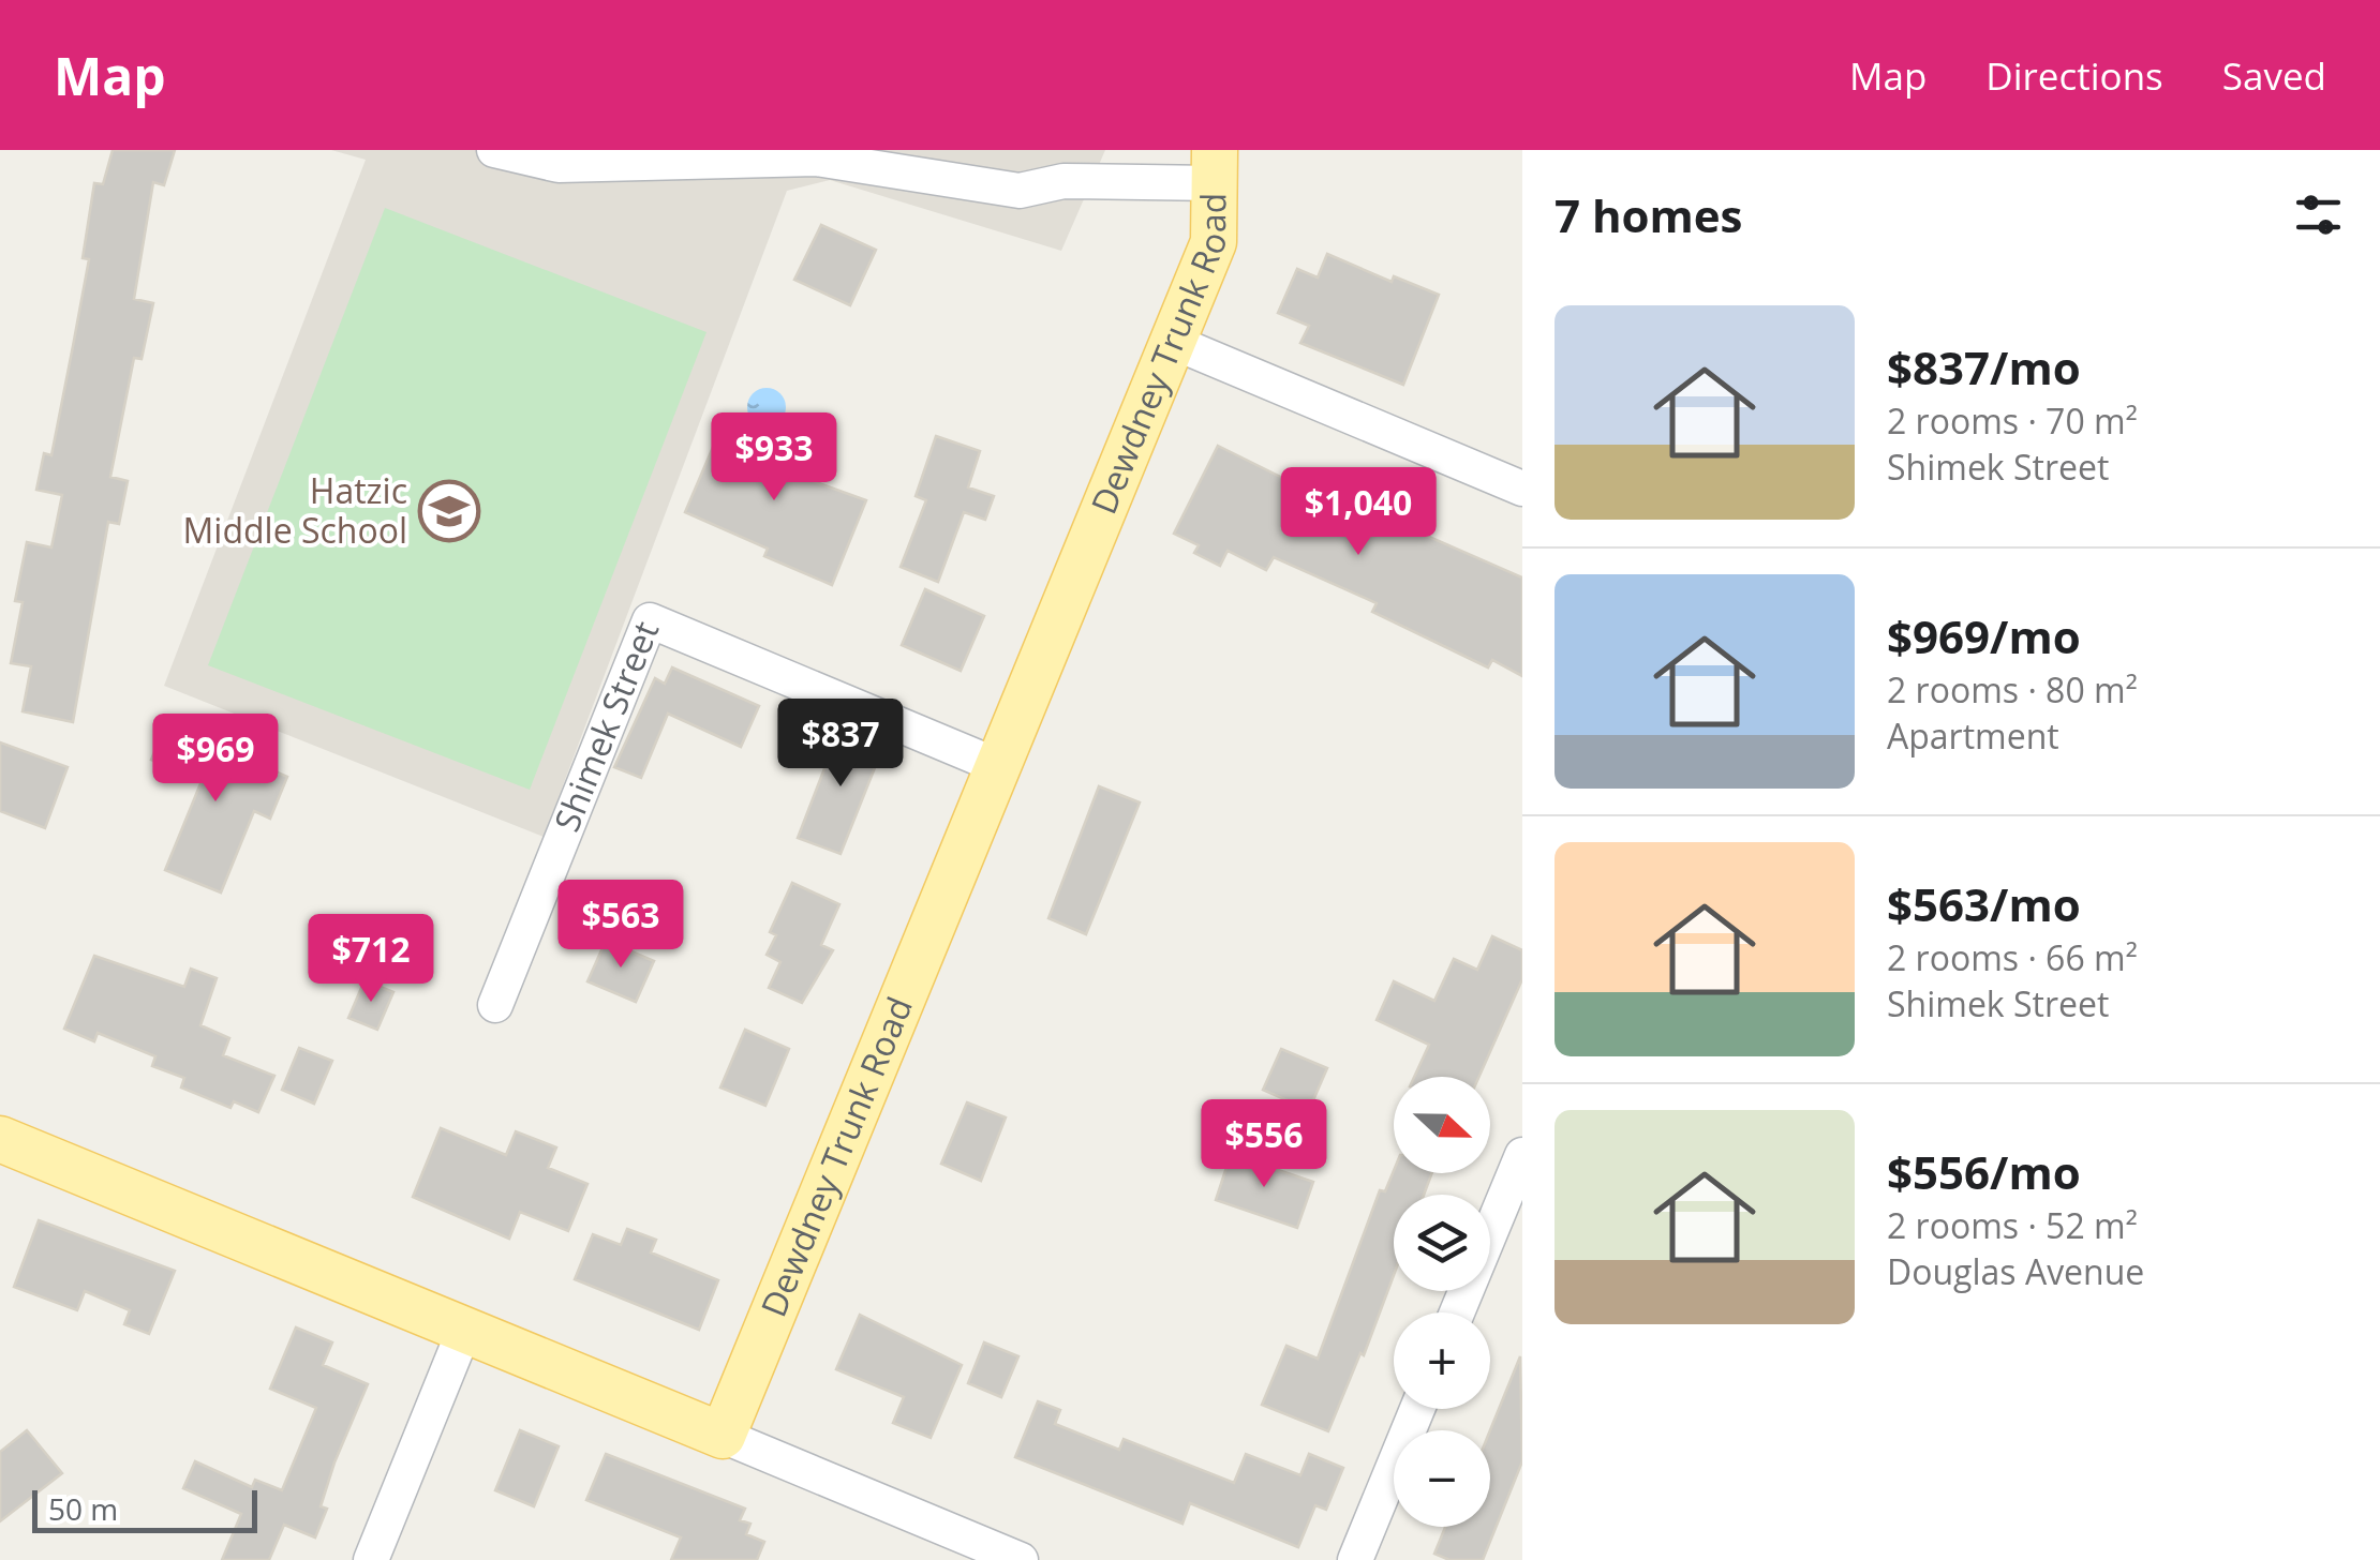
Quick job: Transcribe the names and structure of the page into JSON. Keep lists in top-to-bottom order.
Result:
{
  "streets": {
    "main road": ["Dewdney Trunk Road"],
    "street": ["Shimek Street"]
  },
  "crossings": [
    ["Dewdney Trunk Road", "Shimek Street"]
  ],
  "places": {
    "school or university": ["Hatzic Middle School"]
  },
  "scale_bar": "50 m",
  "north": "right",
  "page": {
    "header": "Map",
    "nav": ["Map", "Directions", "Saved"],
    "heading": "7 homes",
    "list": [
      {
        "name": "$837/mo",
        "note": "2 rooms · 70 m² · Shimek Street"
      },
      {
        "name": "$969/mo",
        "note": "2 rooms · 80 m² · Apartment"
      },
      {
        "name": "$563/mo",
        "note": "2 rooms · 66 m² · Shimek Street"
      },
      {
        "name": "$556/mo",
        "note": "2 rooms · 52 m² · Douglas Avenue"
      }
    ],
    "price": [
      "$933",
      "$1,040",
      "$837",
      "$969",
      "$563",
      "$712",
      "$556"
    ],
    "map_buttons": ["+", "−"],
    "scale": "50 m"
  }
}
